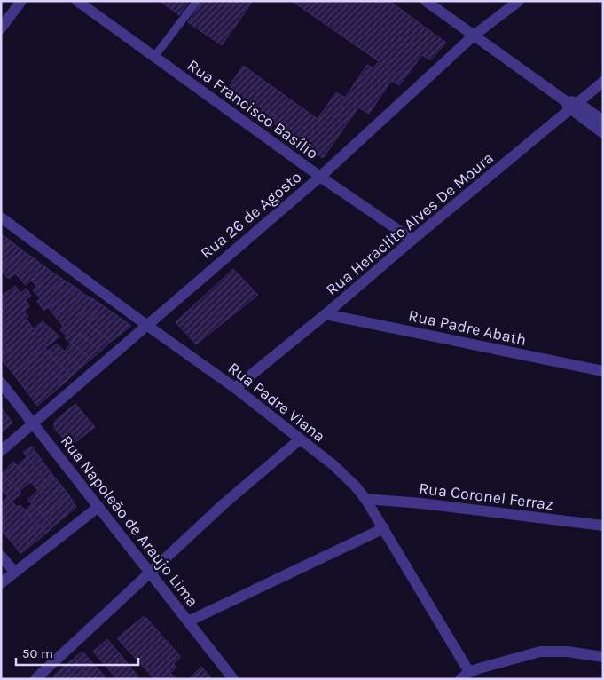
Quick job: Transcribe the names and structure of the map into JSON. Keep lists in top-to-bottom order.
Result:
{
  "streets": {
    "street": [
      "Rua Francisco Basílio",
      "Rua 26 de Agosto",
      "Rua Heraclito Alves De Moura",
      "Rua Padre Abath",
      "Rua Padre Viana",
      "Rua Coronel Ferraz",
      "Rua Napoleão de Araujo Lima"
    ]
  },
  "crossings": [
    ["Rua Francisco Basílio", "Rua 26 de Agosto"],
    ["Rua Francisco Basílio", "Rua Heraclito Alves De Moura"],
    ["Rua 26 de Agosto", "Rua Padre Viana"],
    ["Rua 26 de Agosto", "Rua Napoleão de Araujo Lima"],
    ["Rua Heraclito Alves De Moura", "Rua Padre Abath"],
    ["Rua Heraclito Alves De Moura", "Rua Padre Viana"],
    ["Rua Padre Viana", "Rua Coronel Ferraz"]
  ],
  "scale_bar": "50 m"
}
